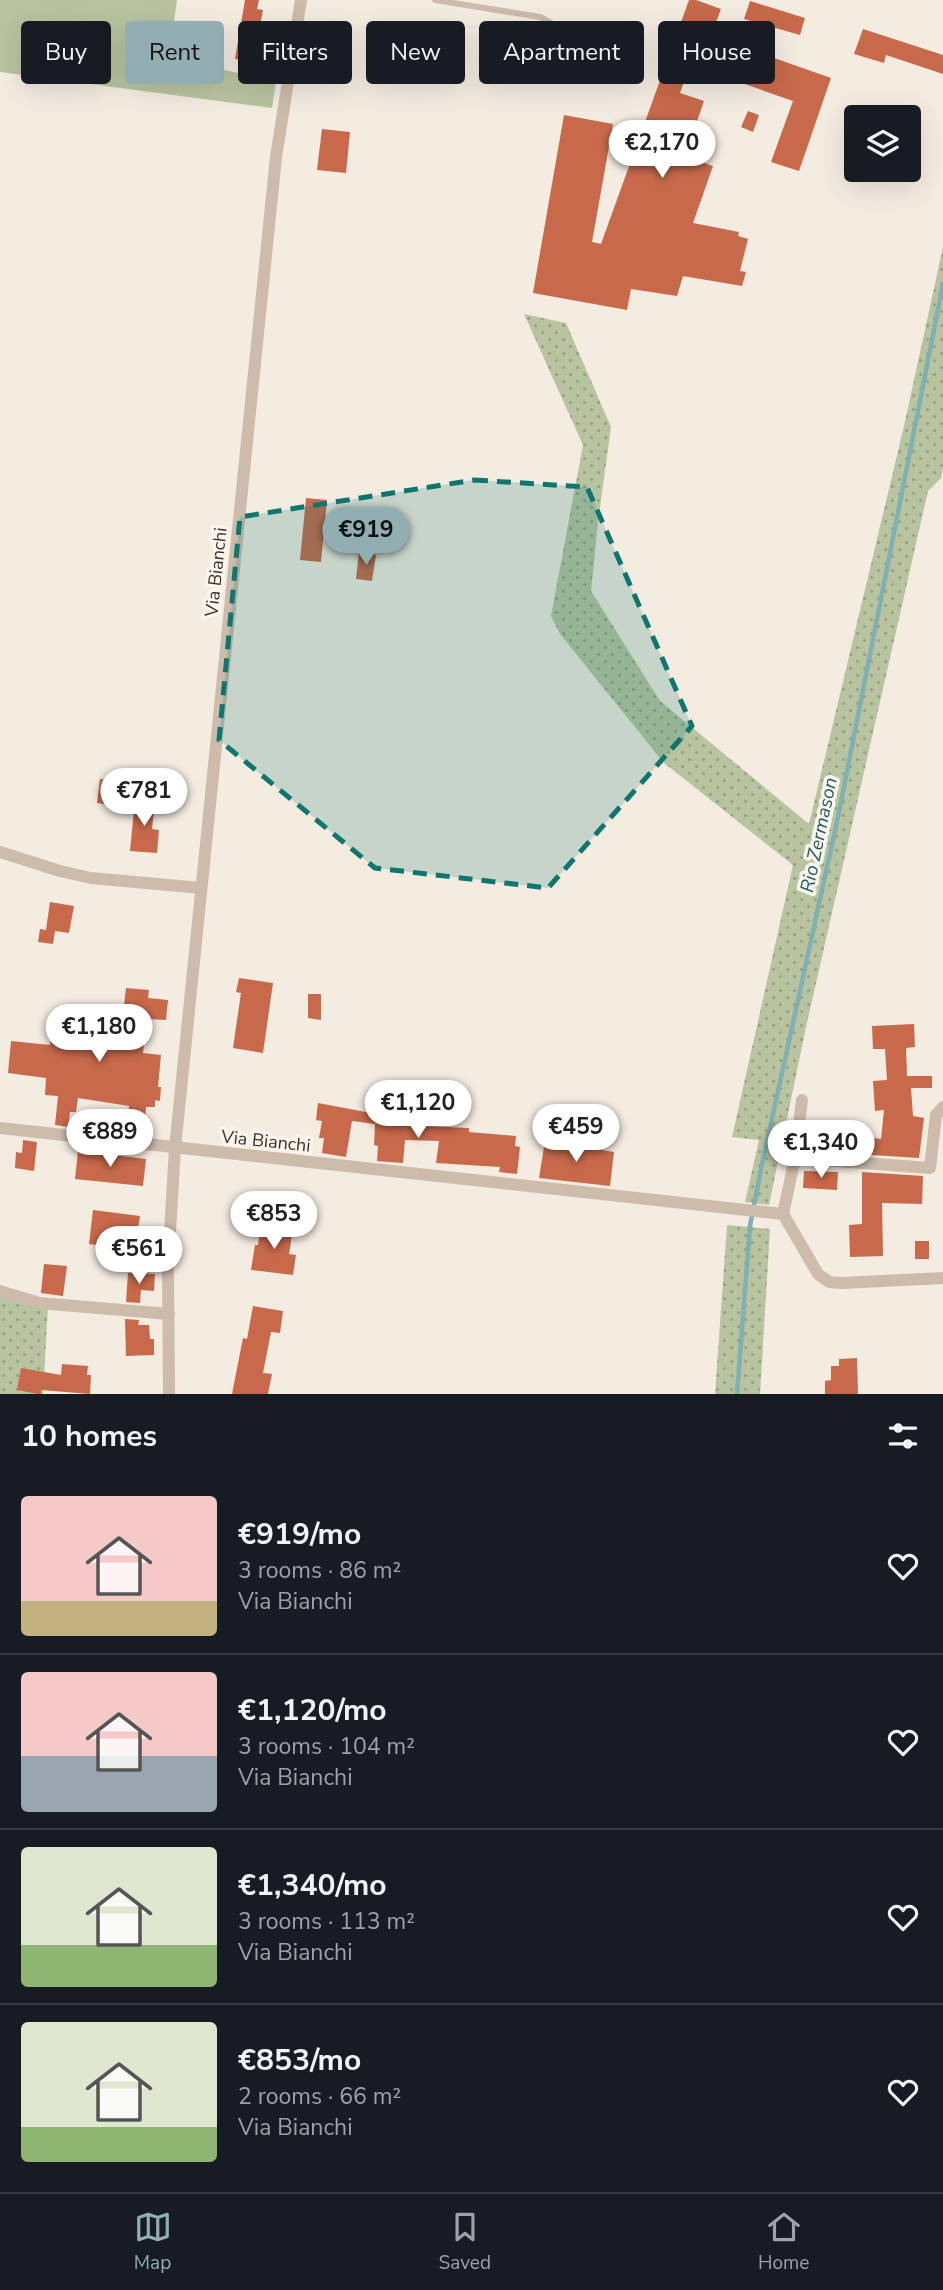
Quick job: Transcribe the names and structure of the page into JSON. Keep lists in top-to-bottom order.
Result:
{
  "streets": {
    "street": ["Via Bianchi"]
  },
  "water": ["Rio Zermason"],
  "page": {
    "chip": [
      "Buy",
      "Rent",
      "Filters",
      "New",
      "Apartment",
      "House"
    ],
    "price": [
      "€2,170",
      "€919",
      "€781",
      "€1,180",
      "€1,120",
      "€459",
      "€889",
      "€1,340",
      "€853",
      "€561"
    ],
    "heading": "10 homes",
    "list": [
      {
        "name": "€919/mo",
        "note": "3 rooms · 86 m² · Via Bianchi"
      },
      {
        "name": "€1,120/mo",
        "note": "3 rooms · 104 m² · Via Bianchi"
      },
      {
        "name": "€1,340/mo",
        "note": "3 rooms · 113 m² · Via Bianchi"
      },
      {
        "name": "€853/mo",
        "note": "2 rooms · 66 m² · Via Bianchi"
      }
    ],
    "tabs": ["Map", "Saved", "Home"]
  }
}
